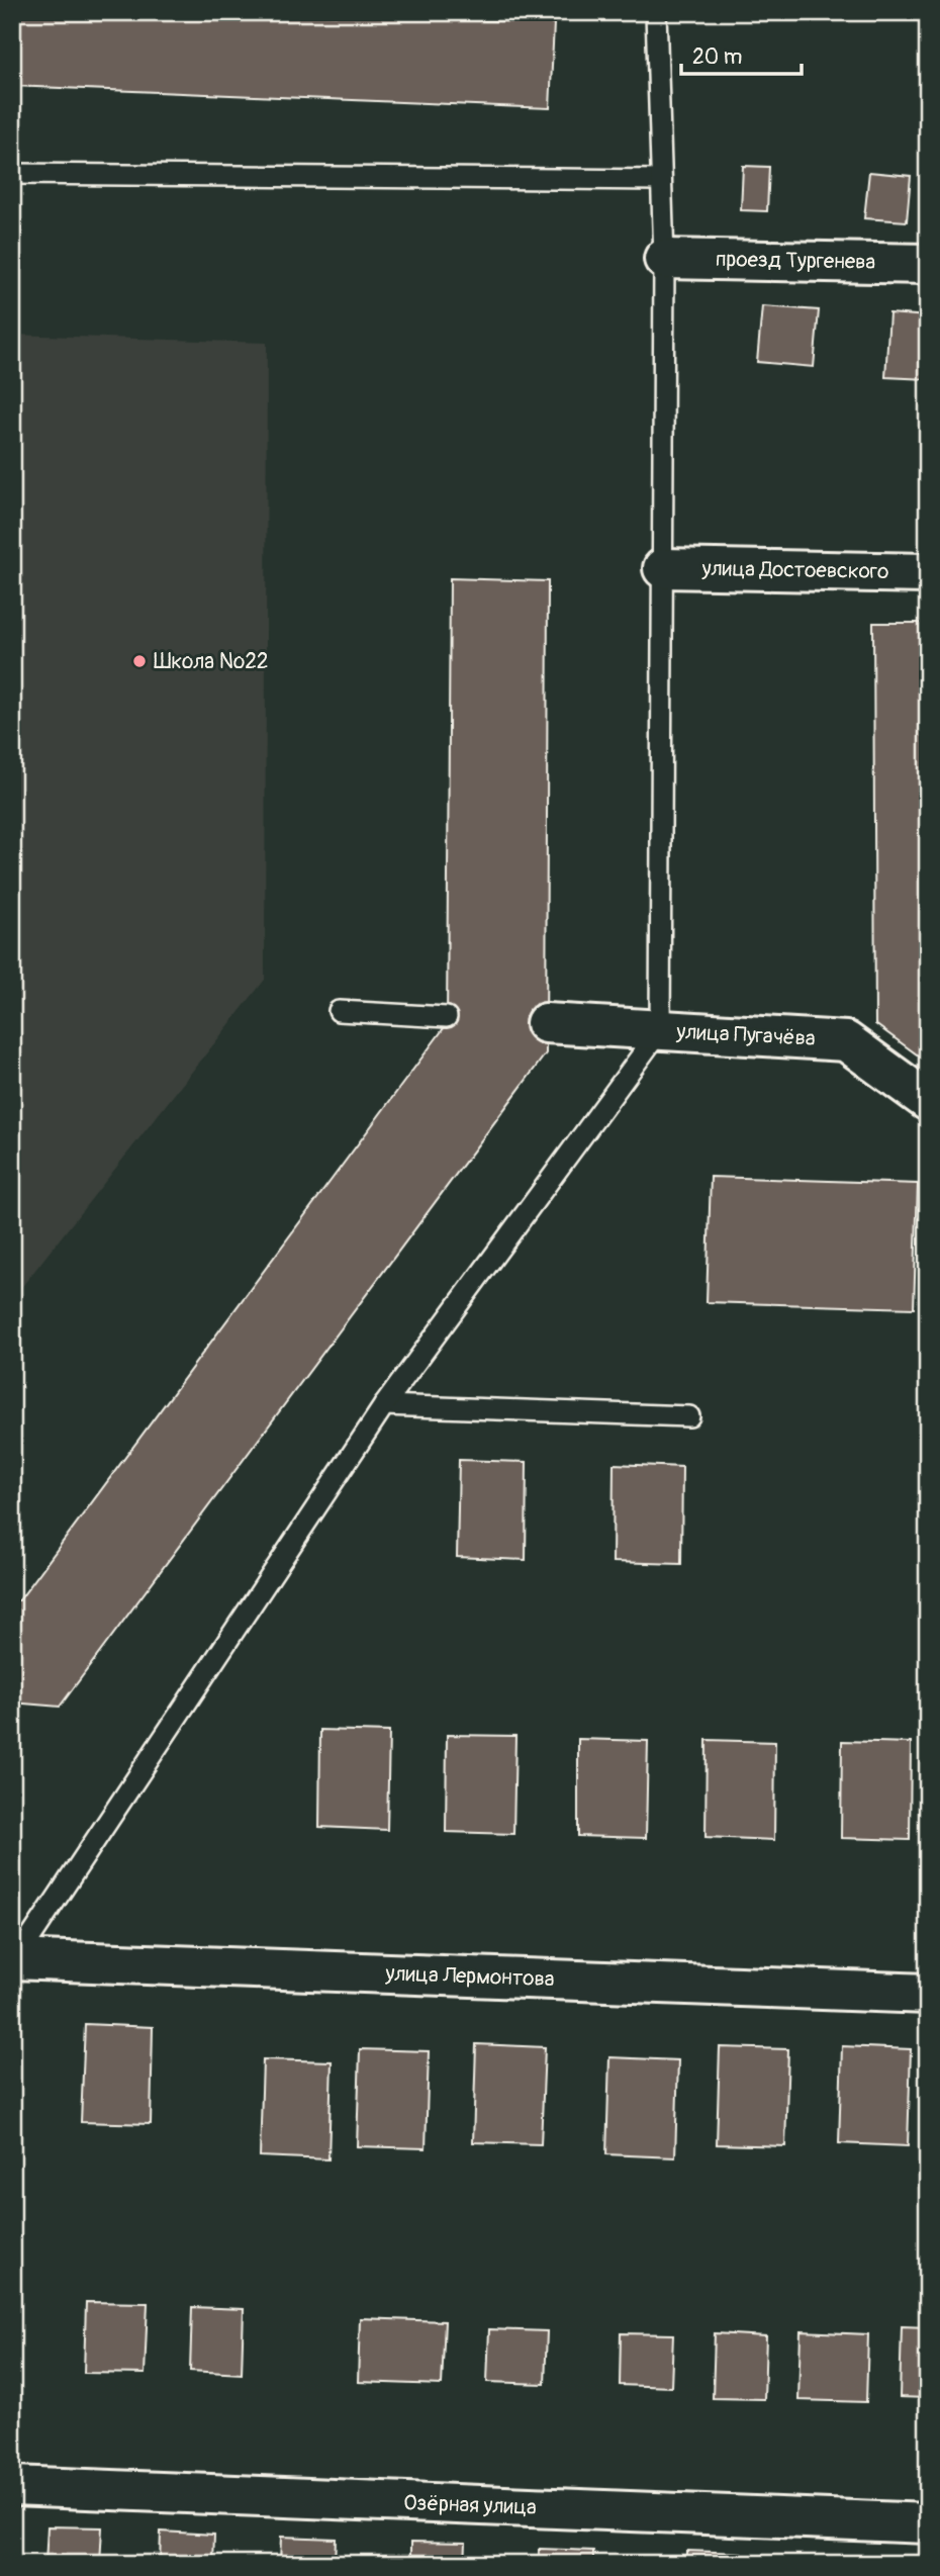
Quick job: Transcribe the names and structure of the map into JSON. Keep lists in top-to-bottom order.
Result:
{
  "streets": {
    "street": [
      "проезд Тургенева",
      "улица Достоевского",
      "улица Пугачёва",
      "улица Лермонтова",
      "Озёрная улица"
    ]
  },
  "places": ["Школа №22"],
  "scale_bar": "20 m"
}
